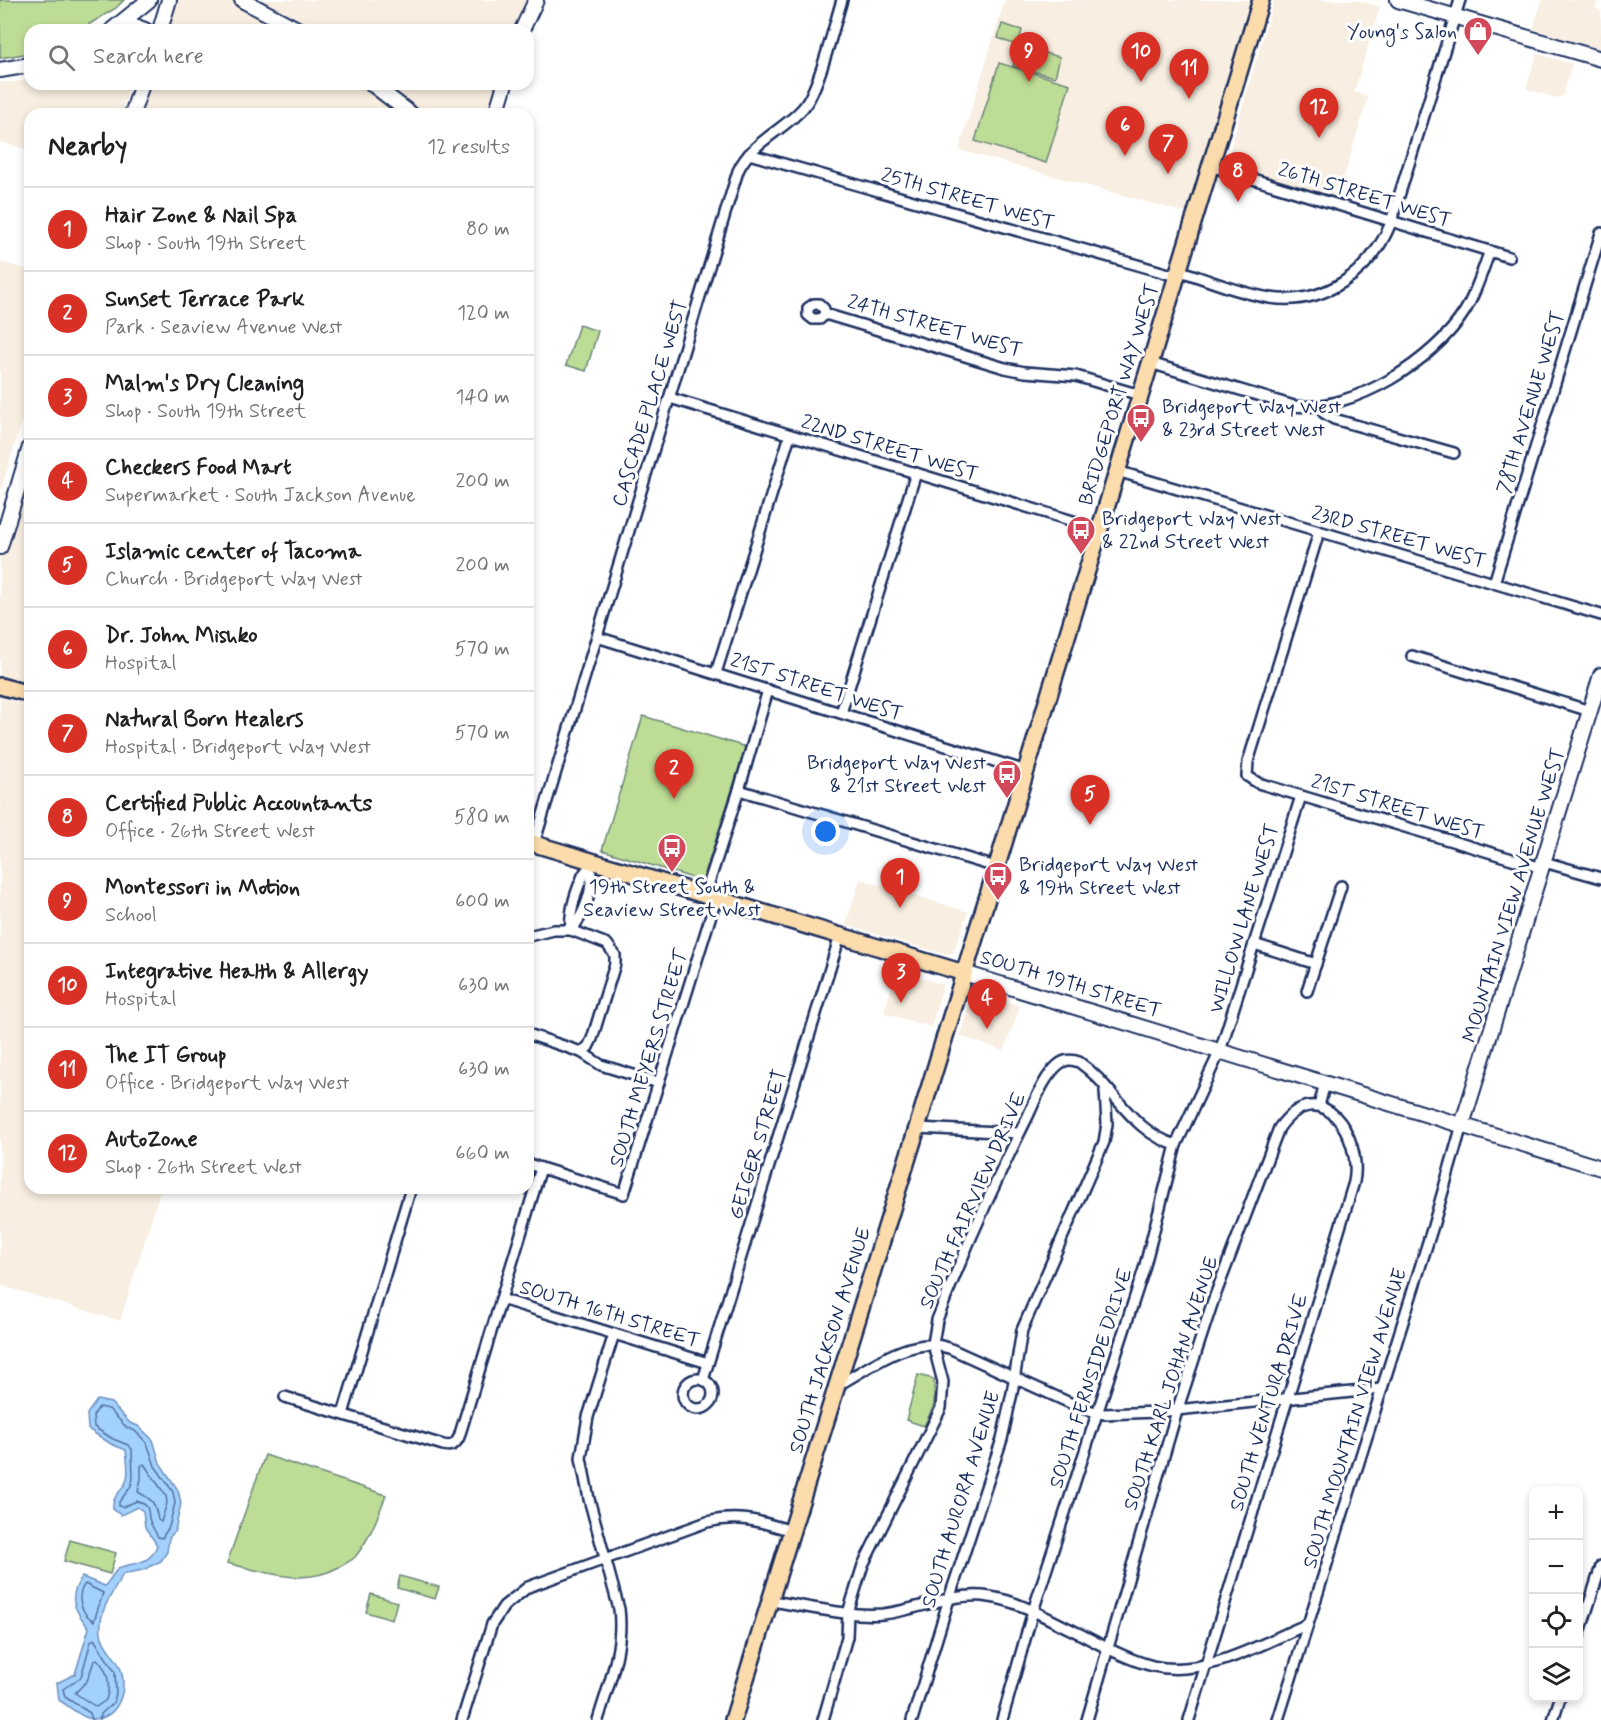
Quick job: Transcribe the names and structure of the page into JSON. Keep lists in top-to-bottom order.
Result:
{
  "streets": {
    "main road": ["BRIDGEPORT WAY WEST", "SOUTH 19TH STREET", "SOUTH JACKSON AVENUE"],
    "street": [
      "26TH STREET WEST",
      "25TH STREET WEST",
      "24TH STREET WEST",
      "78TH AVENUE WEST",
      "CASCADE PLACE WEST",
      "22ND STREET WEST",
      "23RD STREET WEST",
      "21ST STREET WEST",
      "MOUNTAIN VIEW AVENUE WEST",
      "WILLOW LANE WEST",
      "SOUTH MEYERS STREET",
      "GEIGER STREET",
      "SOUTH FAIRVIEW DRIVE",
      "SOUTH 16TH STREET",
      "SOUTH FERNSIDE DRIVE",
      "SOUTH KARL JOHAN AVENUE",
      "SOUTH VENTURA DRIVE",
      "SOUTH MOUNTAIN VIEW AVENUE",
      "SOUTH AURORA AVENUE"
    ]
  },
  "crossings": [
    ["26TH STREET WEST", "25TH STREET WEST"],
    ["26TH STREET WEST", "BRIDGEPORT WAY WEST"],
    ["25TH STREET WEST", "BRIDGEPORT WAY WEST"],
    ["25TH STREET WEST", "CASCADE PLACE WEST"],
    ["24TH STREET WEST", "BRIDGEPORT WAY WEST"],
    ["BRIDGEPORT WAY WEST", "22ND STREET WEST"],
    ["BRIDGEPORT WAY WEST", "23RD STREET WEST"],
    ["BRIDGEPORT WAY WEST", "21ST STREET WEST"],
    ["BRIDGEPORT WAY WEST", "SOUTH 19TH STREET"],
    ["BRIDGEPORT WAY WEST", "SOUTH JACKSON AVENUE"],
    ["78TH AVENUE WEST", "23RD STREET WEST"],
    ["CASCADE PLACE WEST", "22ND STREET WEST"],
    ["CASCADE PLACE WEST", "21ST STREET WEST"],
    ["23RD STREET WEST", "21ST STREET WEST"],
    ["21ST STREET WEST", "MOUNTAIN VIEW AVENUE WEST"],
    ["21ST STREET WEST", "WILLOW LANE WEST"],
    ["21ST STREET WEST", "SOUTH MEYERS STREET"],
    ["MOUNTAIN VIEW AVENUE WEST", "SOUTH 19TH STREET"],
    ["MOUNTAIN VIEW AVENUE WEST", "SOUTH MOUNTAIN VIEW AVENUE"],
    ["WILLOW LANE WEST", "SOUTH 19TH STREET"],
    ["WILLOW LANE WEST", "SOUTH FERNSIDE DRIVE"],
    ["SOUTH 19TH STREET", "SOUTH MEYERS STREET"],
    ["SOUTH 19TH STREET", "GEIGER STREET"],
    ["SOUTH 19TH STREET", "SOUTH JACKSON AVENUE"],
    ["SOUTH 19TH STREET", "SOUTH FERNSIDE DRIVE"],
    ["SOUTH 19TH STREET", "SOUTH MOUNTAIN VIEW AVENUE"],
    ["GEIGER STREET", "SOUTH 16TH STREET"],
    ["SOUTH FAIRVIEW DRIVE", "SOUTH AURORA AVENUE"],
    ["SOUTH KARL JOHAN AVENUE", "SOUTH VENTURA DRIVE"]
  ],
  "places": {
    "shop": ["Young's Salon"],
    "bus stop": [
      "Bridgeport Way West & 23rd Street West",
      "Bridgeport Way West & 22nd Street West",
      "Bridgeport Way West & 21st Street West",
      "19th Street South & Seaview Street West",
      "Bridgeport Way West & 19th Street West"
    ]
  },
  "page": {
    "search": "Search here",
    "pins": [
      "9",
      "10",
      "11",
      "12",
      "6",
      "7",
      "8",
      "2",
      "5",
      "1",
      "3",
      "4"
    ],
    "heading": ["Nearby", "12 results"],
    "list": [
      {
        "mark": "1",
        "name": "Hair Zone & Nail Spa",
        "note": "Shop · South 19th Street",
        "value": "80 m"
      },
      {
        "mark": "2",
        "name": "Sunset Terrace Park",
        "note": "Park · Seaview Avenue West",
        "value": "120 m"
      },
      {
        "mark": "3",
        "name": "Malm's Dry Cleaning",
        "note": "Shop · South 19th Street",
        "value": "140 m"
      },
      {
        "mark": "4",
        "name": "Checkers Food Mart",
        "note": "Supermarket · South Jackson Avenue",
        "value": "200 m"
      },
      {
        "mark": "5",
        "name": "Islamic center of Tacoma",
        "note": "Church · Bridgeport Way West",
        "value": "200 m"
      },
      {
        "mark": "6",
        "name": "Dr. John Mishko",
        "note": "Hospital",
        "value": "570 m"
      },
      {
        "mark": "7",
        "name": "Natural Born Healers",
        "note": "Hospital · Bridgeport Way West",
        "value": "570 m"
      },
      {
        "mark": "8",
        "name": "Certified Public Accountants",
        "note": "Office · 26th Street West",
        "value": "580 m"
      },
      {
        "mark": "9",
        "name": "Montessori in Motion",
        "note": "School",
        "value": "600 m"
      },
      {
        "mark": "10",
        "name": "Integrative Health & Allergy",
        "note": "Hospital",
        "value": "630 m"
      },
      {
        "mark": "11",
        "name": "The IT Group",
        "note": "Office · Bridgeport Way West",
        "value": "630 m"
      },
      {
        "mark": "12",
        "name": "AutoZone",
        "note": "Shop · 26th Street West",
        "value": "660 m"
      }
    ],
    "map_buttons": ["+", "−"]
  }
}
